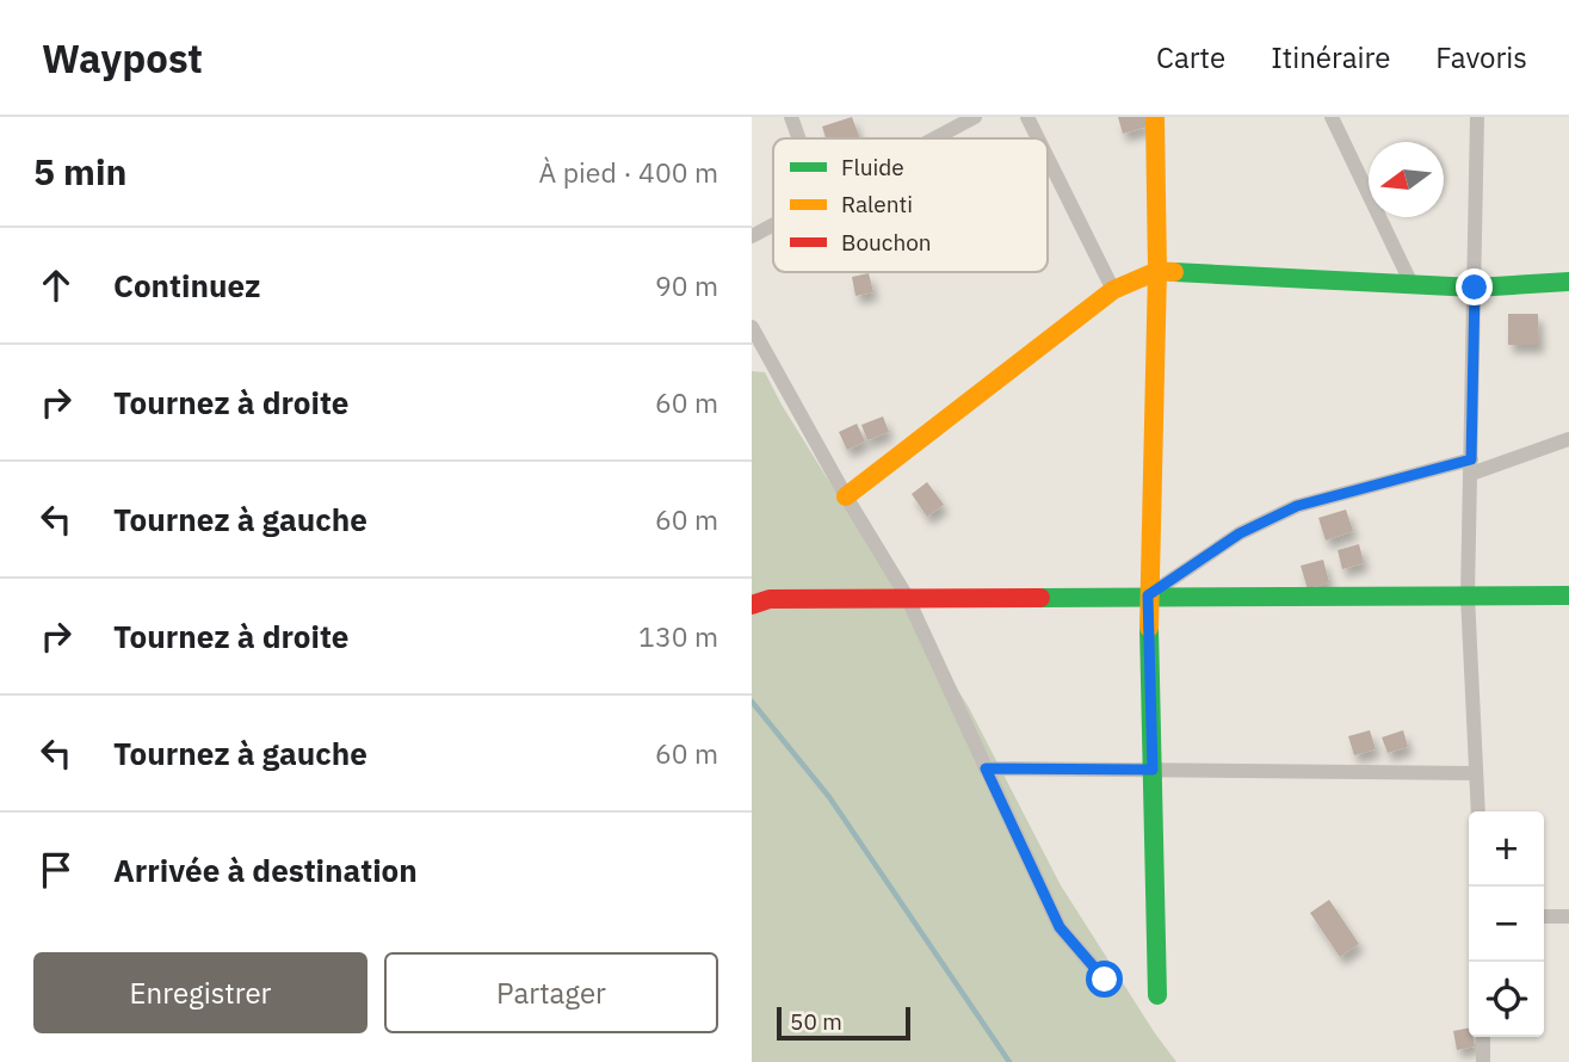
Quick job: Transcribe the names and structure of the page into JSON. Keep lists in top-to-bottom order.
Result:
{
  "legend": ["Fluide", "Ralenti", "Bouchon"],
  "scale_bar": "50 m",
  "north": "left",
  "page": {
    "header": "Waypost",
    "nav": ["Carte", "Itinéraire", "Favoris"],
    "heading": ["5 min", "À pied · 400 m"],
    "list": [
      ["Continuez", "90 m"],
      ["Tournez à droite", "60 m"],
      ["Tournez à gauche", "60 m"],
      ["Tournez à droite", "130 m"],
      ["Tournez à gauche", "60 m"],
      "Arrivée à destination"
    ],
    "map_buttons": ["+", "−"],
    "buttons": ["Enregistrer", "Partager"],
    "scale": "50 m"
  }
}
